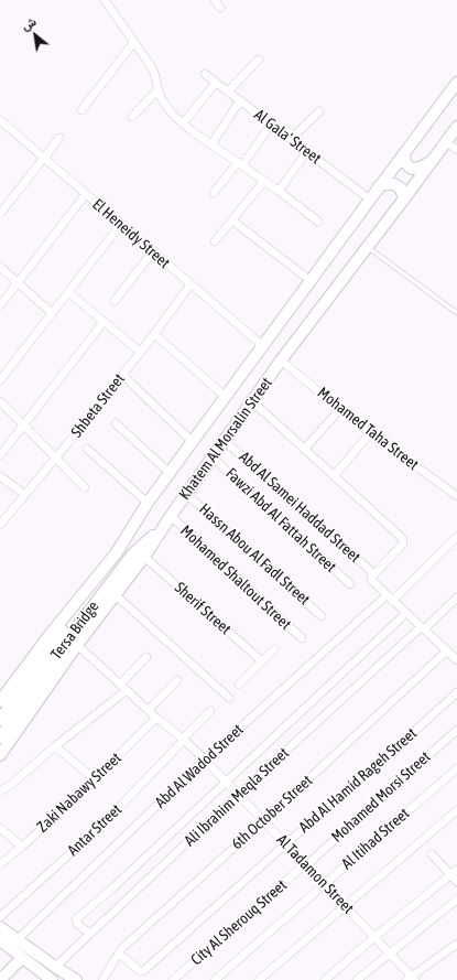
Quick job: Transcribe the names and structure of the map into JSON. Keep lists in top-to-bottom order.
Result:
{
  "streets": {
    "main road": ["Khatem Al Morsalin Street", "Tersa Bridge"],
    "street": [
      "Al Gala' Street",
      "El Heneidy Street",
      "Shbeta Street",
      "Mohamed Taha Street",
      "Abd Al Samei Haddad Street",
      "Fawzi Abd Al Fattah Street",
      "Hassn Abou Al Fadl Street",
      "Mohamed Shaltout Street",
      "Sherif Street",
      "Abd Al Wadod Street",
      "Abd Al Hamid Rageh Street",
      "Zaki Nabawy Street",
      "Ali Ibrahim Meqla Street",
      "Mohamed Morsi Street",
      "6th October Street",
      "Antar Street",
      "Al Itihad Street",
      "Al Tadamon Street",
      "City Al Sherouq Street"
    ]
  },
  "crossings": [
    ["Al Gala' Street", "Khatem Al Morsalin Street"],
    ["El Heneidy Street", "Shbeta Street"],
    ["El Heneidy Street", "Khatem Al Morsalin Street"],
    ["Mohamed Taha Street", "Khatem Al Morsalin Street"],
    ["Khatem Al Morsalin Street", "Abd Al Samei Haddad Street"],
    ["Khatem Al Morsalin Street", "Fawzi Abd Al Fattah Street"],
    ["Khatem Al Morsalin Street", "Hassn Abou Al Fadl Street"],
    ["Khatem Al Morsalin Street", "Mohamed Shaltout Street"],
    ["Khatem Al Morsalin Street", "Sherif Street"],
    ["Khatem Al Morsalin Street", "Tersa Bridge"],
    ["Khatem Al Morsalin Street", "Al Tadamon Street"],
    ["Abd Al Samei Haddad Street", "Abd Al Wadod Street"],
    ["Abd Al Samei Haddad Street", "Ali Ibrahim Meqla Street"],
    ["Abd Al Samei Haddad Street", "6th October Street"],
    ["Abd Al Wadod Street", "Al Tadamon Street"],
    ["Abd Al Hamid Rageh Street", "6th October Street"],
    ["Abd Al Hamid Rageh Street", "Al Tadamon Street"],
    ["Zaki Nabawy Street", "Al Tadamon Street"],
    ["Ali Ibrahim Meqla Street", "Al Tadamon Street"],
    ["Mohamed Morsi Street", "Al Tadamon Street"],
    ["Mohamed Morsi Street", "City Al Sherouq Street"],
    ["6th October Street", "Al Tadamon Street"],
    ["Antar Street", "Al Tadamon Street"],
    ["Al Itihad Street", "Al Tadamon Street"],
    ["Al Tadamon Street", "City Al Sherouq Street"]
  ],
  "north": "top left"
}
